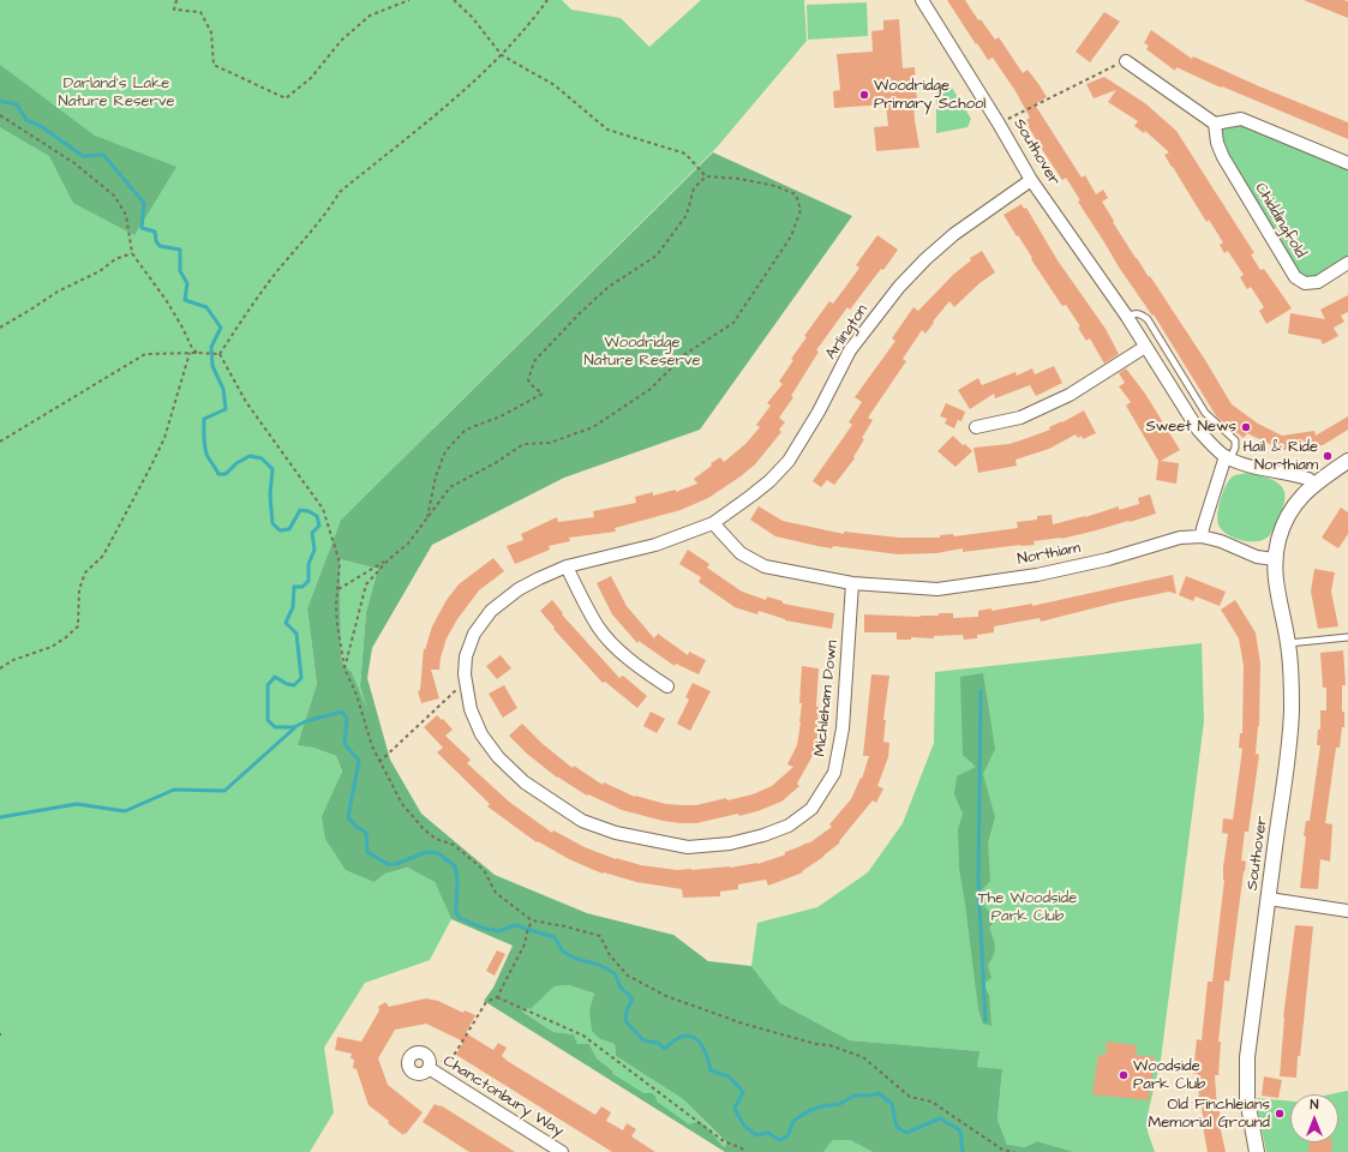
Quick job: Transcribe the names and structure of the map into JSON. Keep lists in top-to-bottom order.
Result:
{
  "streets": {
    "street": [
      "Southover",
      "Chiddingfold",
      "Arlington",
      "Northiam",
      "Michleham Down",
      "Chanctonbury Way"
    ]
  },
  "crossings": [
    ["Southover", "Arlington"],
    ["Southover", "Northiam"],
    ["Arlington", "Northiam"],
    ["Arlington", "Michleham Down"],
    ["Northiam", "Michleham Down"]
  ],
  "parks": ["Darland's Lake Nature Reserve", "Woodridge Nature Reserve", "The Woodside Park Club"],
  "places": [
    "Woodridge Primary School",
    "Sweet News",
    "Hail & Ride Northiam",
    "Woodside Park Club",
    "Old Finchleians Memorial Ground"
  ],
  "north": "top"
}
